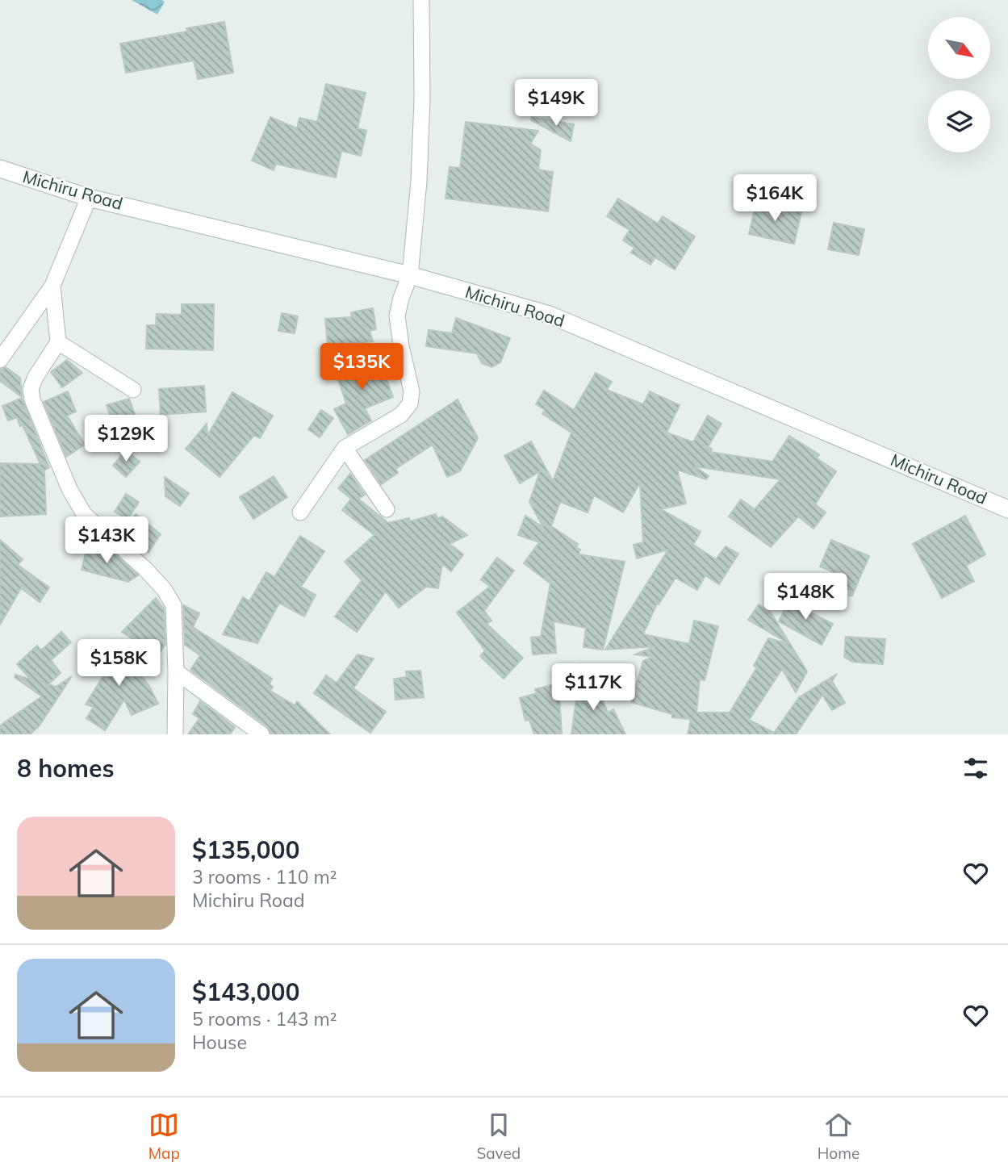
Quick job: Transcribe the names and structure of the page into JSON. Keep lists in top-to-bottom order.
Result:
{
  "streets": {
    "street": ["Michiru Road"]
  },
  "north": "bottom right",
  "page": {
    "price": [
      "$149K",
      "$164K",
      "$135K",
      "$129K",
      "$143K",
      "$148K",
      "$158K",
      "$117K"
    ],
    "heading": "8 homes",
    "list": [
      {
        "name": "$135,000",
        "note": "3 rooms · 110 m² · Michiru Road"
      },
      {
        "name": "$143,000",
        "note": "5 rooms · 143 m² · House"
      }
    ],
    "tabs": ["Map", "Saved", "Home"]
  }
}
